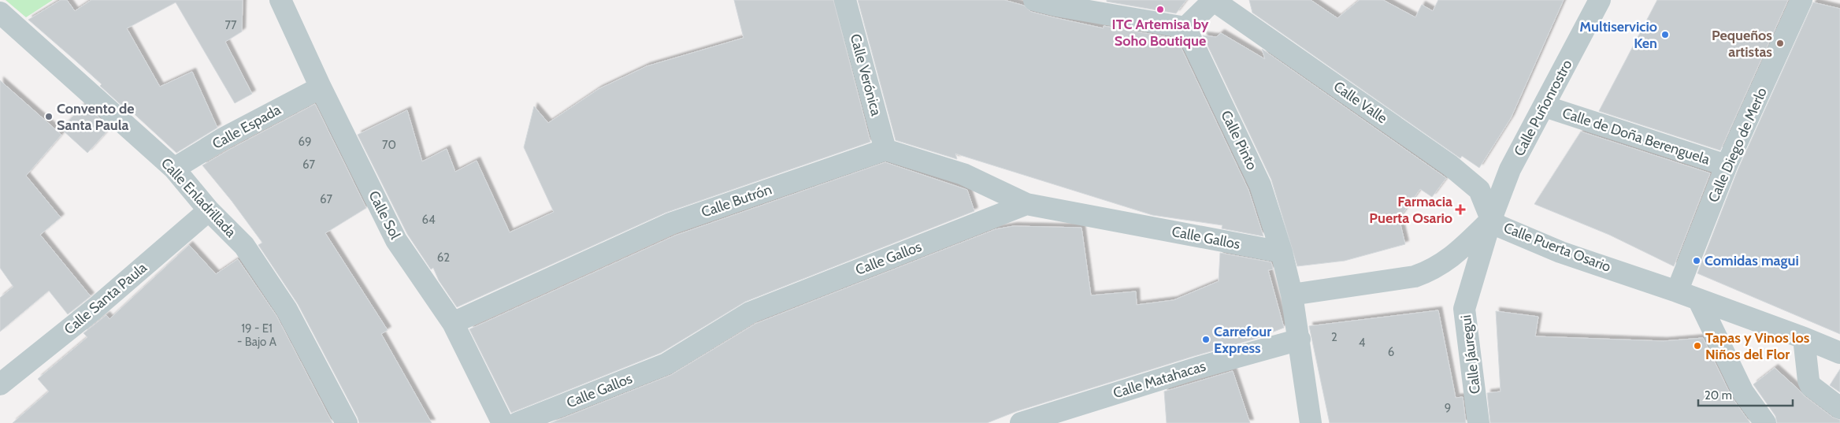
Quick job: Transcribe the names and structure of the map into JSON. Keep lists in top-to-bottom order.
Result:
{
  "streets": {
    "street": [
      "Calle Verónica",
      "Calle Valle",
      "Calle Puñonrostro",
      "Calle Espada",
      "Calle de Doña Berenguela",
      "Calle Pinto",
      "Calle Diego de Merlo",
      "Calle Enladrillada",
      "Calle Butrón",
      "Calle Sol",
      "Calle Gallos",
      "Calle Puerta Osario",
      "Calle Santa Paula",
      "Calle Jáuregui",
      "Calle Matahacas"
    ]
  },
  "crossings": [
    ["Calle Verónica", "Calle Butrón"],
    ["Calle Valle", "Calle Puñonrostro"],
    ["Calle Valle", "Calle Puerta Osario"],
    ["Calle Valle", "Calle Jáuregui"],
    ["Calle Puñonrostro", "Calle de Doña Berenguela"],
    ["Calle Puñonrostro", "Calle Puerta Osario"],
    ["Calle Puñonrostro", "Calle Jáuregui"],
    ["Calle Espada", "Calle Enladrillada"],
    ["Calle Espada", "Calle Sol"],
    ["Calle de Doña Berenguela", "Calle Diego de Merlo"],
    ["Calle Pinto", "Calle Gallos"],
    ["Calle Pinto", "Calle Puerta Osario"],
    ["Calle Pinto", "Calle Matahacas"],
    ["Calle Diego de Merlo", "Calle Puerta Osario"],
    ["Calle Enladrillada", "Calle Santa Paula"],
    ["Calle Butrón", "Calle Sol"],
    ["Calle Puerta Osario", "Calle Jáuregui"]
  ],
  "places": {
    "other": [
      "ITC Artemisa by Soho Boutique",
      "Multiservicio Ken",
      "Pequeños artistas",
      "Convento de Santa Paula",
      "Comidas magui",
      "Carrefour Express",
      "Tapas y Vinos los Niños del Flor"
    ],
    "health": ["Farmacia Puerta Osario"]
  },
  "house_numbers": [
    "77",
    "69",
    "70",
    "67",
    "67",
    "64",
    "62",
    "19 - E1 - Bajo A",
    "2",
    "4",
    "6",
    "9"
  ],
  "scale_bar": "20 m"
}
